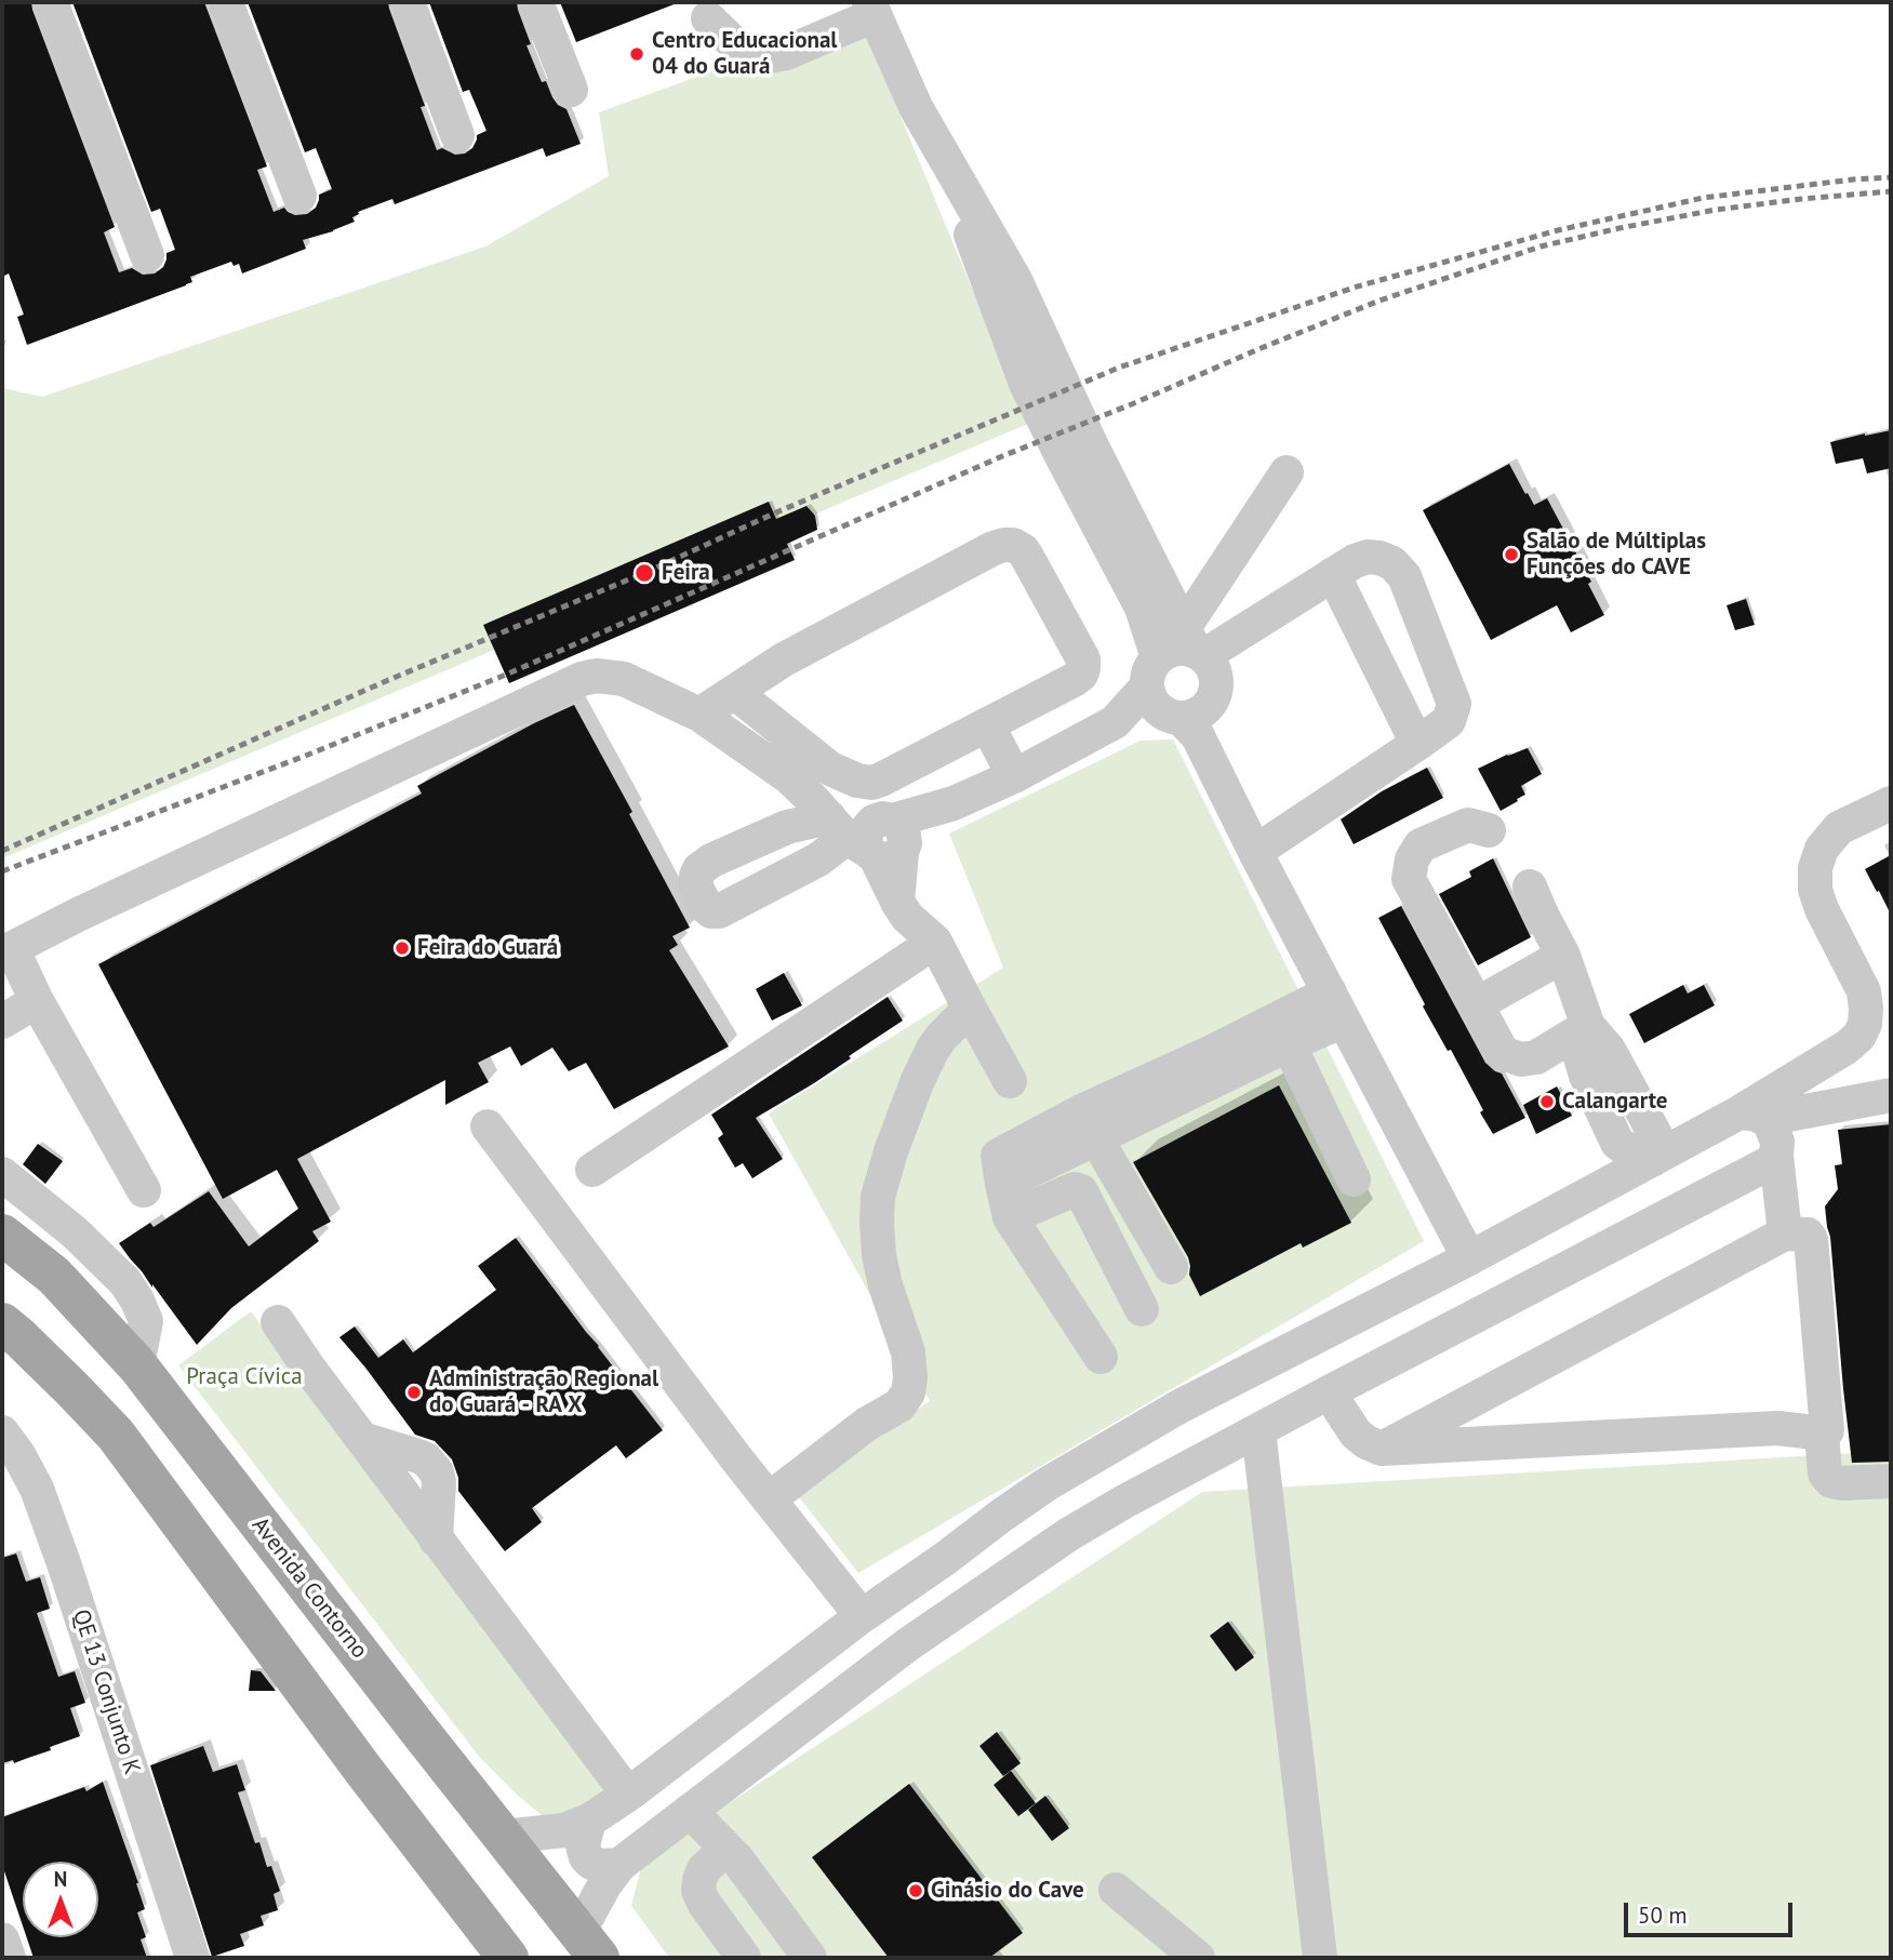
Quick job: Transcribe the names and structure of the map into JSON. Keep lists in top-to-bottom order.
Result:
{
  "streets": {
    "main road": ["Avenida Contorno"],
    "street": ["QE 13 Conjunto K"]
  },
  "parks": ["Praça Cívica"],
  "places": [
    "Centro Educacional 04 do Guará",
    "Salão de Múltiplas Funções do CAVE",
    "Feira",
    "Feira do Guará",
    "Calangarte",
    "Administração Regional do Guará - RA X",
    "Ginásio do Cave"
  ],
  "scale_bar": "50 m",
  "north": "top"
}
